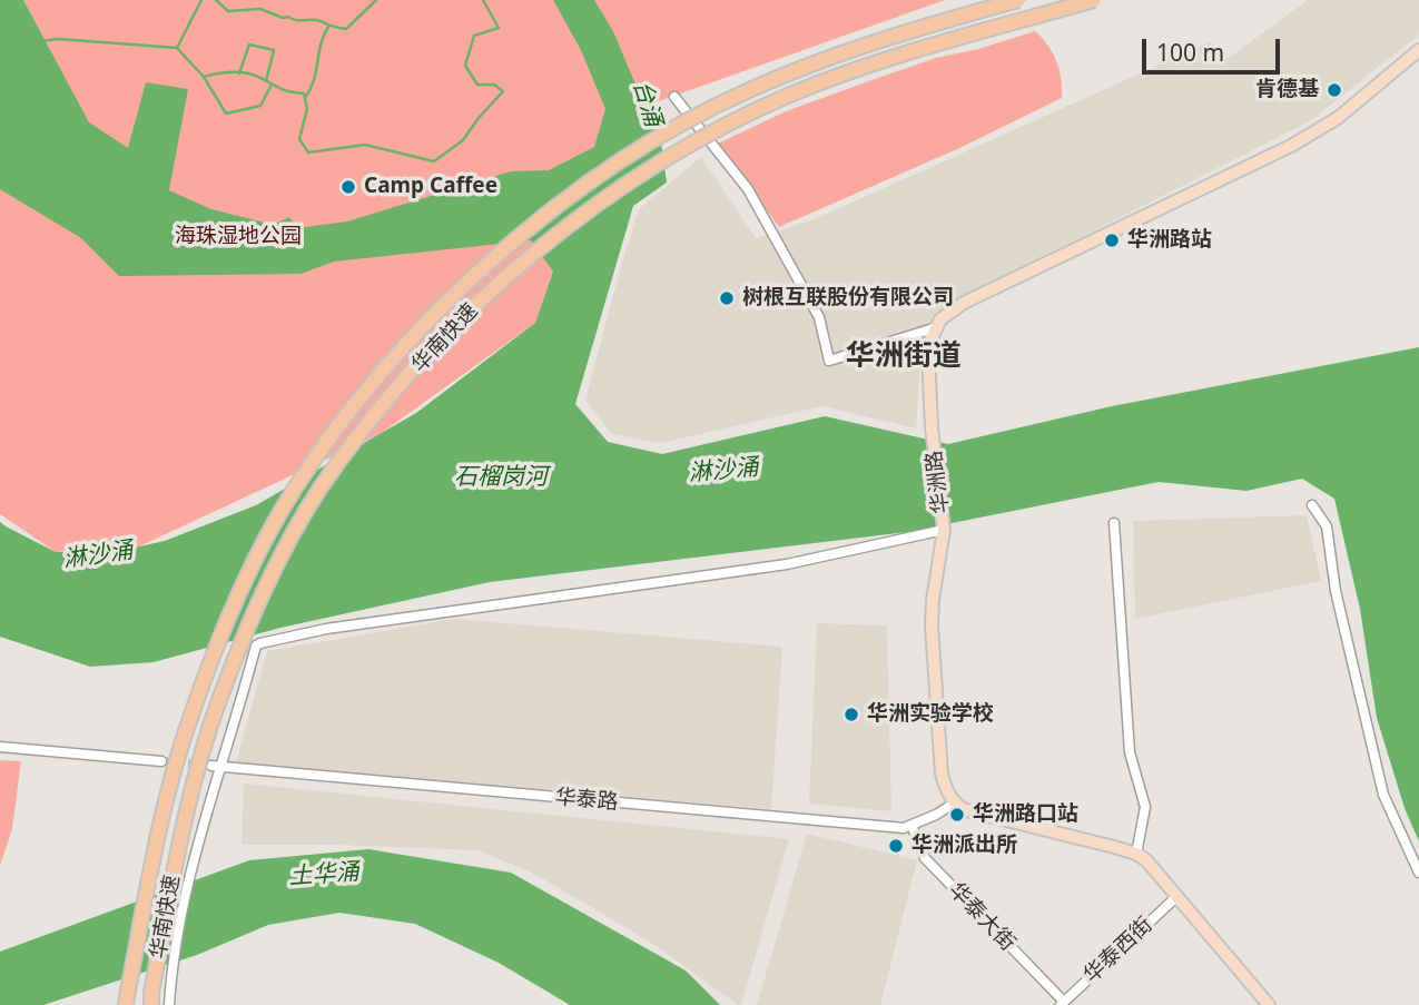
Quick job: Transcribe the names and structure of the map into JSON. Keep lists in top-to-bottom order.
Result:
{
  "streets": {
    "highway": ["华南快速"],
    "main road": ["华洲路"],
    "street": ["华泰路", "华泰大街", "华泰西街"]
  },
  "crossings": [
    ["华洲路", "华泰路"],
    ["华泰路", "华泰大街"],
    ["华泰大街", "华泰西街"]
  ],
  "districts": ["华洲街道"],
  "water": [
    "台涌",
    "淋沙涌",
    "石榴岗河",
    "土华涌"
  ],
  "parks": ["海珠湿地公园"],
  "places": [
    "肯德基",
    "Camp Caffee",
    "华洲路站",
    "树根互联股份有限公司",
    "华洲实验学校",
    "华洲路口站",
    "华洲派出所"
  ],
  "scale_bar": "100 m"
}
